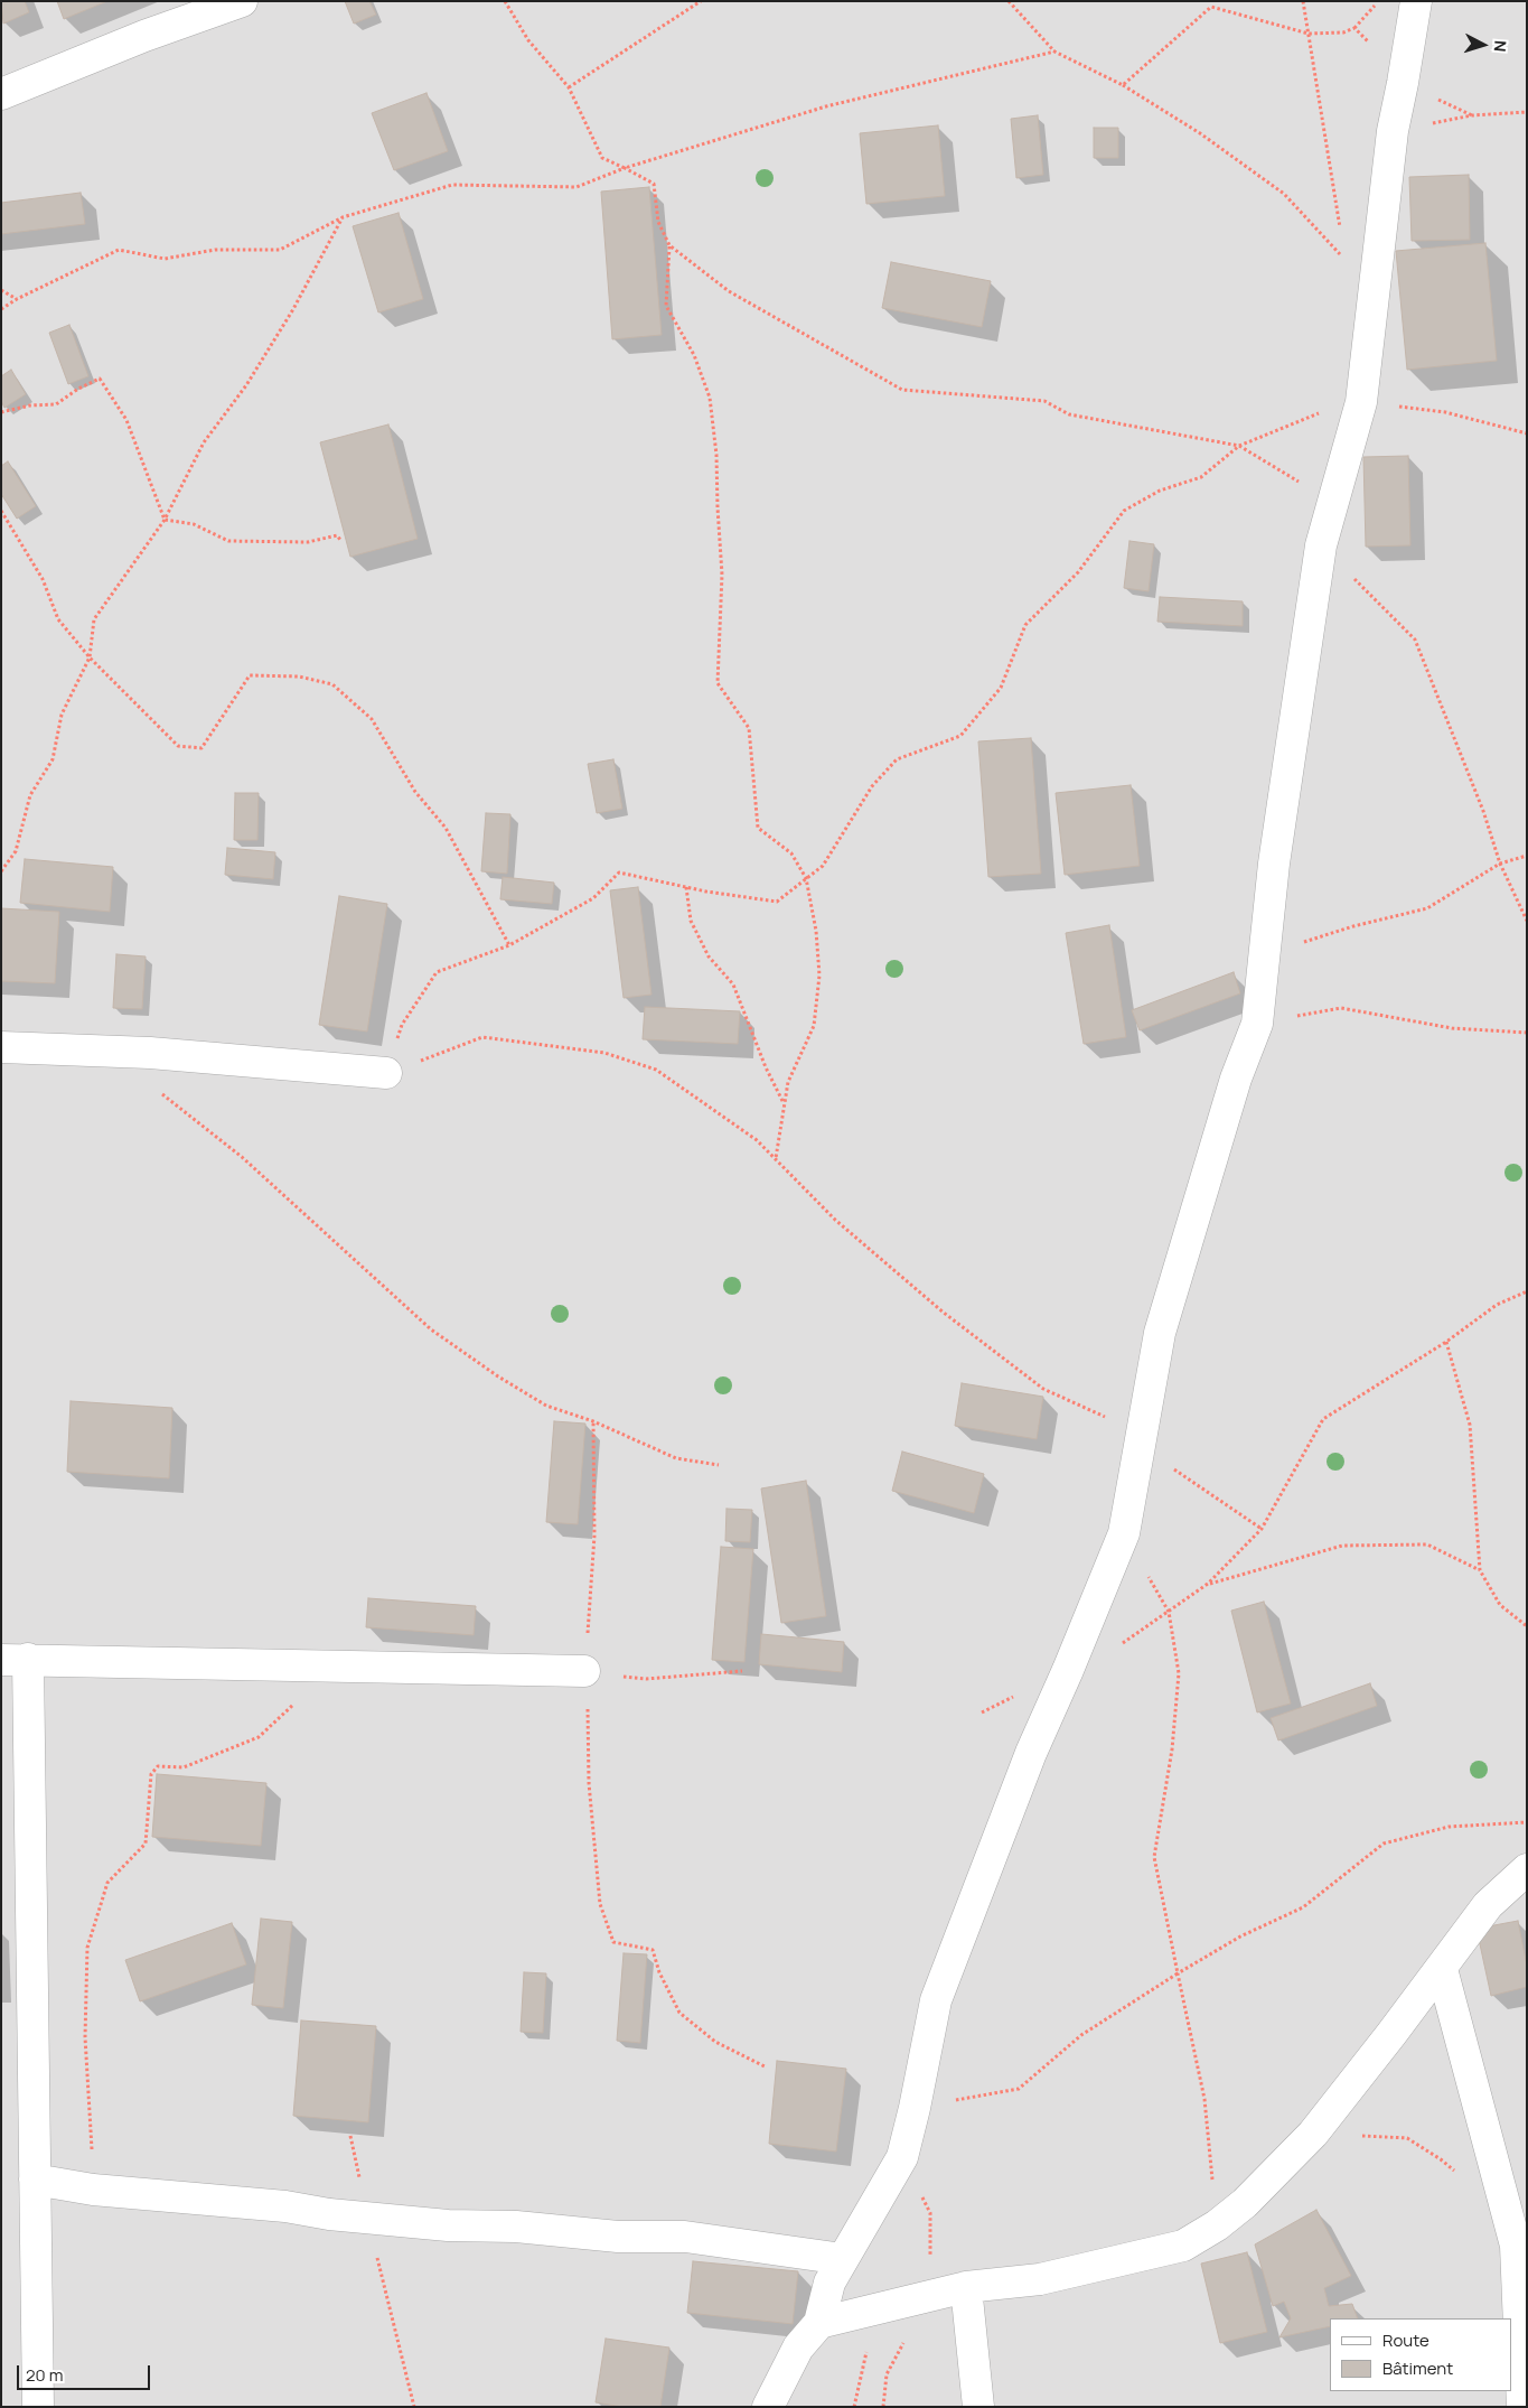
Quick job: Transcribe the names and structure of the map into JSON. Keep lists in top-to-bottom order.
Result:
{
  "legend": ["Route", "Bâtiment"],
  "scale_bar": "20 m",
  "north": "right"
}
